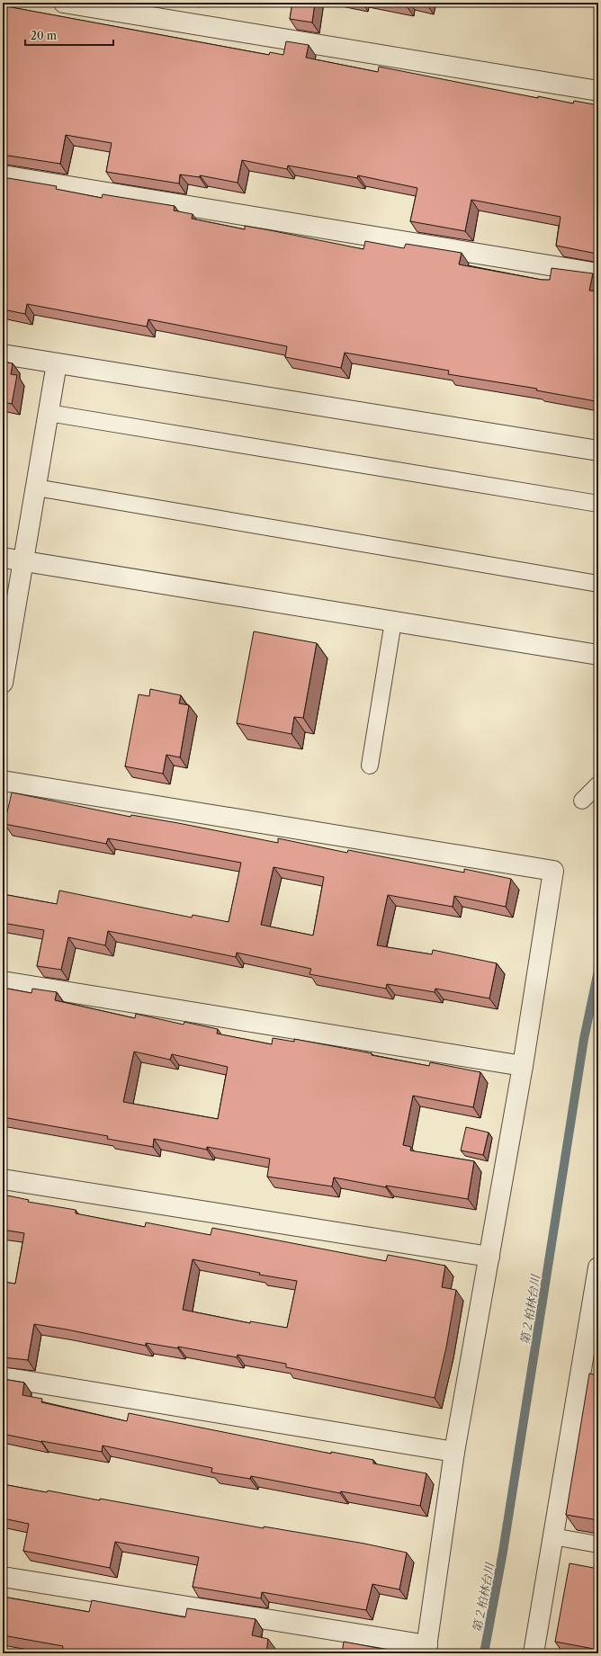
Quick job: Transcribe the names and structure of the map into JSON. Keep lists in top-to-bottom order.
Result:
{
  "water": ["第２柏林台川"],
  "scale_bar": "20 m"
}
